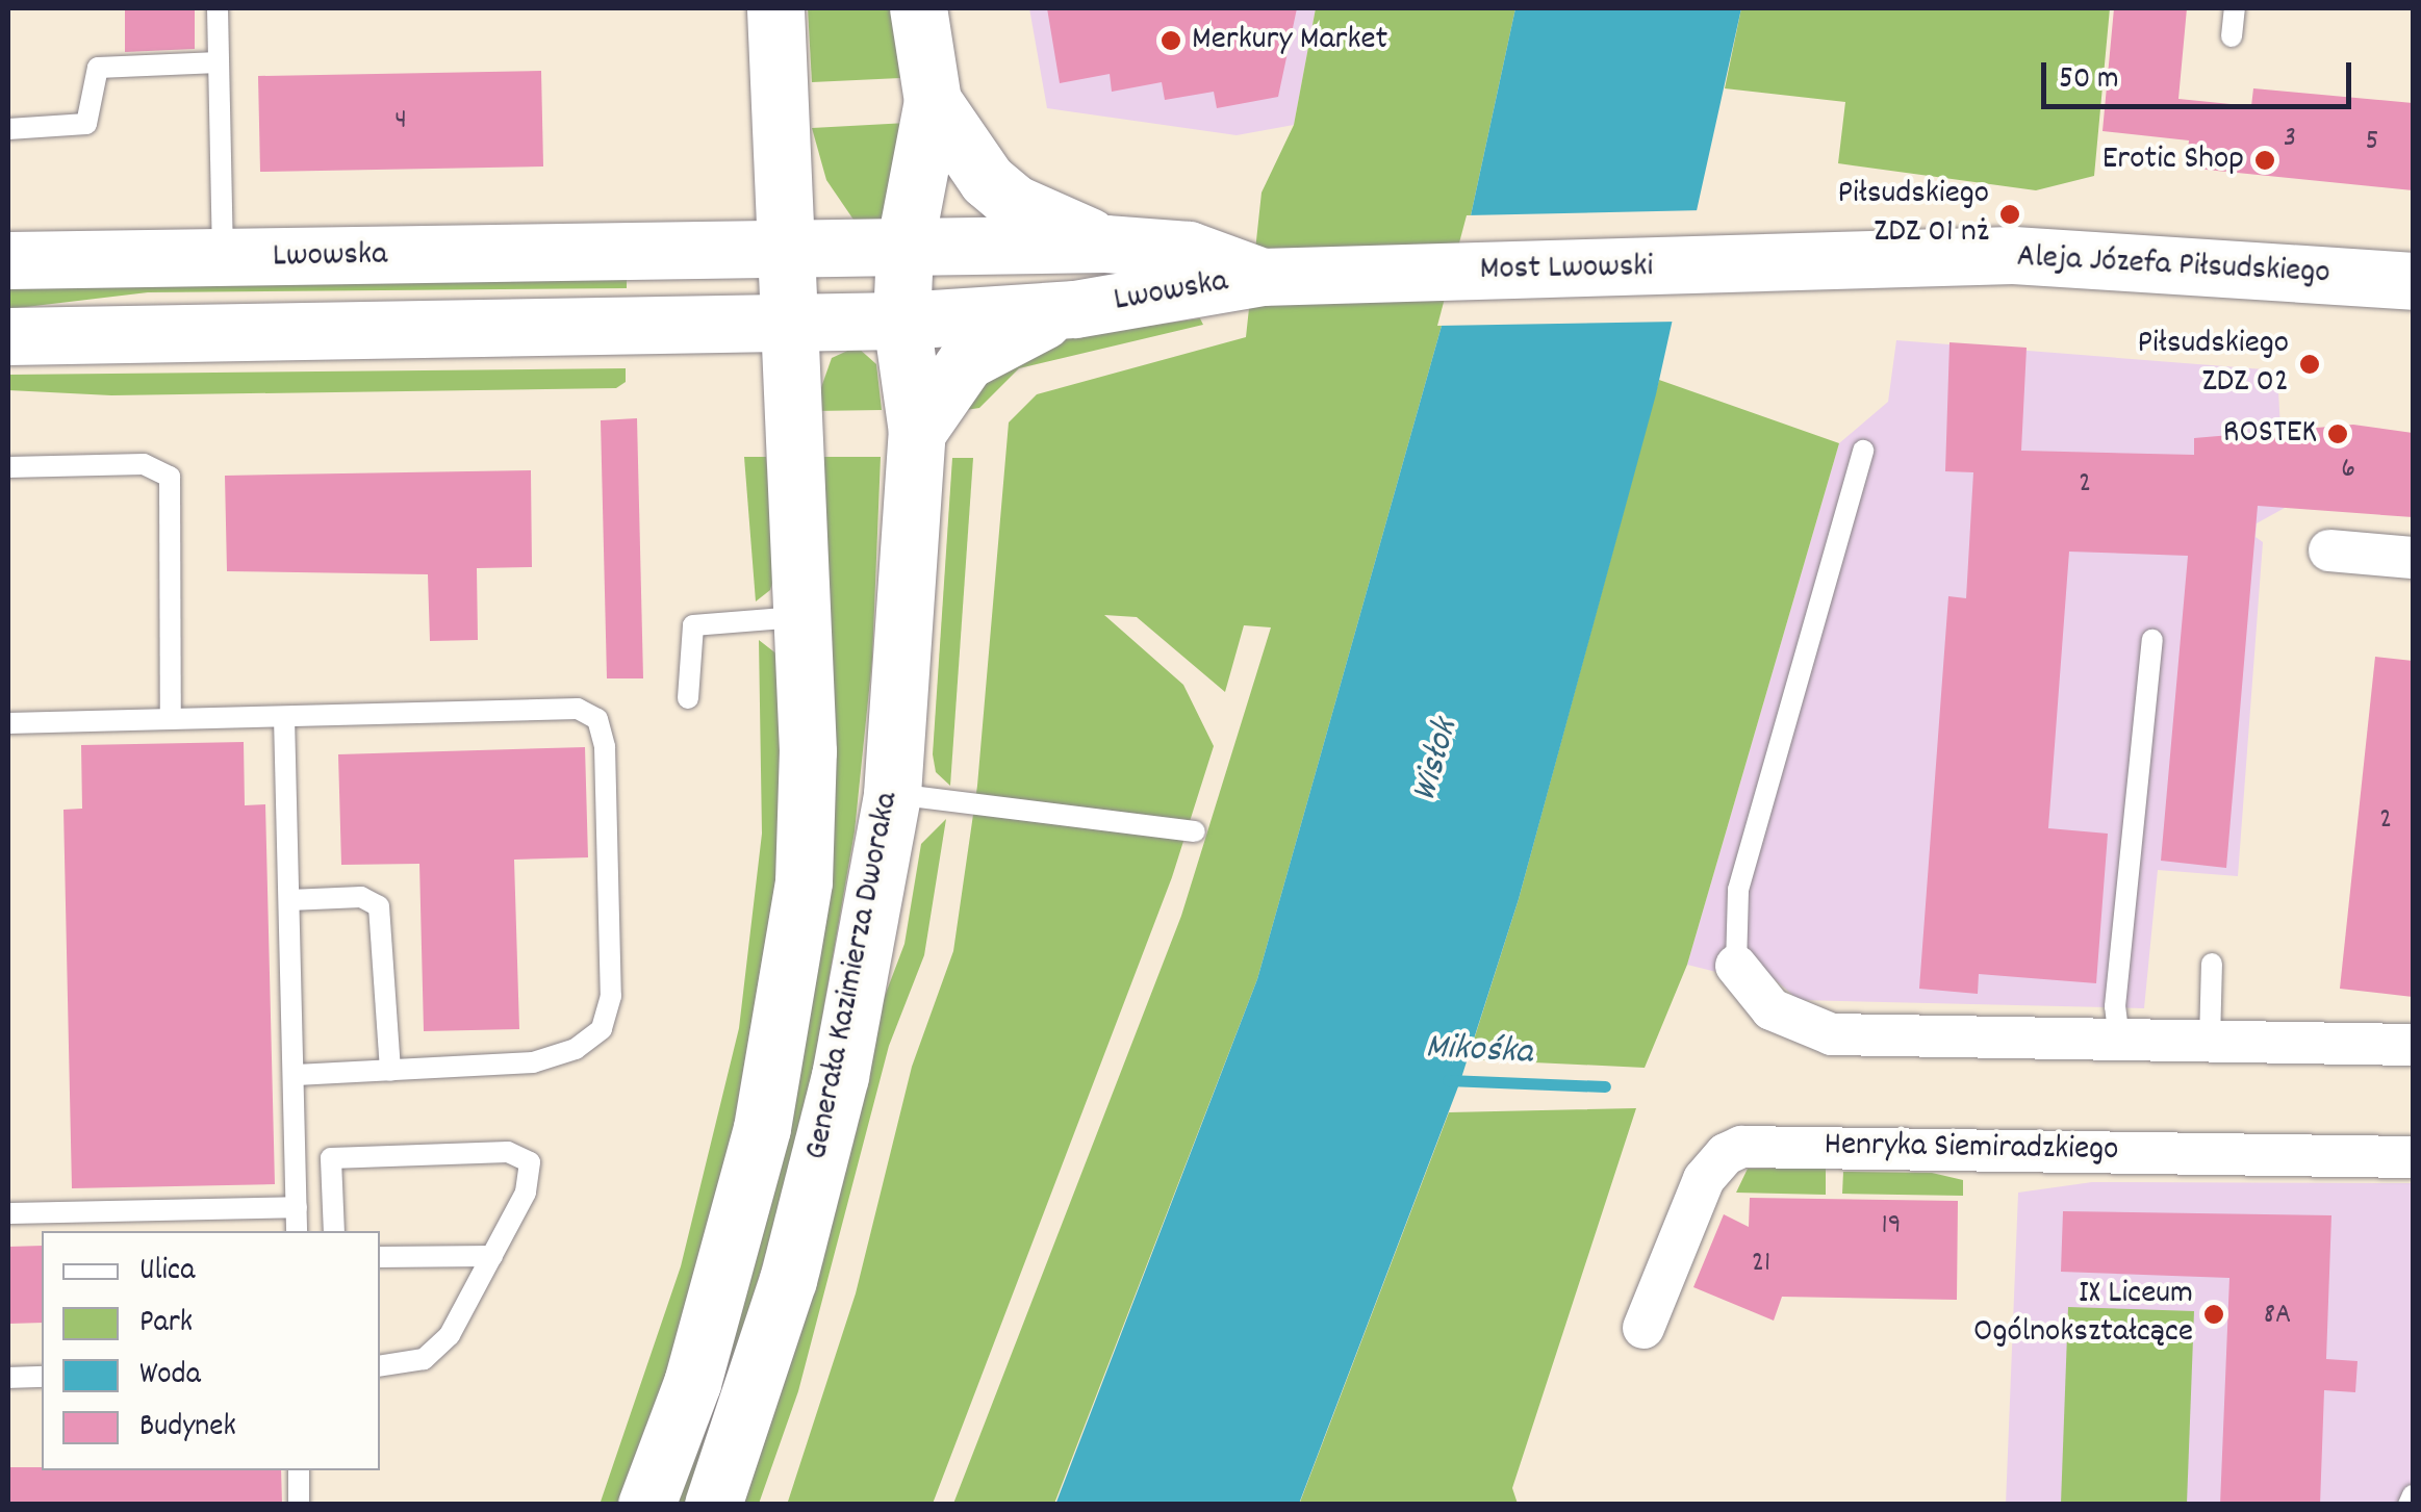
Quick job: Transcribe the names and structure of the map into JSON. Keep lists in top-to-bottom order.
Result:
{
  "streets": {
    "main road": [
      "Lwowska",
      "Aleja Józefa Piłsudskiego",
      "Most Lwowski",
      "Generała Kazimierza Dworaka"
    ],
    "street": ["Henryka Siemiradzkiego"]
  },
  "crossings": [
    ["Lwowska", "Most Lwowski"],
    ["Lwowska", "Generała Kazimierza Dworaka"],
    ["Aleja Józefa Piłsudskiego", "Most Lwowski"]
  ],
  "water": ["Wisłok", "Mikośka"],
  "places": [
    "Merkury Market",
    "Erotic Shop",
    "Piłsudskiego ZDZ 01 nż",
    "Piłsudskiego ZDZ 02",
    "ROSTEK",
    "IX Liceum Ogólnokształcące"
  ],
  "house_numbers": [
    "4",
    "3",
    "5",
    "6",
    "2",
    "2",
    "19",
    "21",
    "8A"
  ],
  "legend": [
    "Ulica",
    "Park",
    "Woda",
    "Budynek"
  ],
  "scale_bar": "50 m"
}
